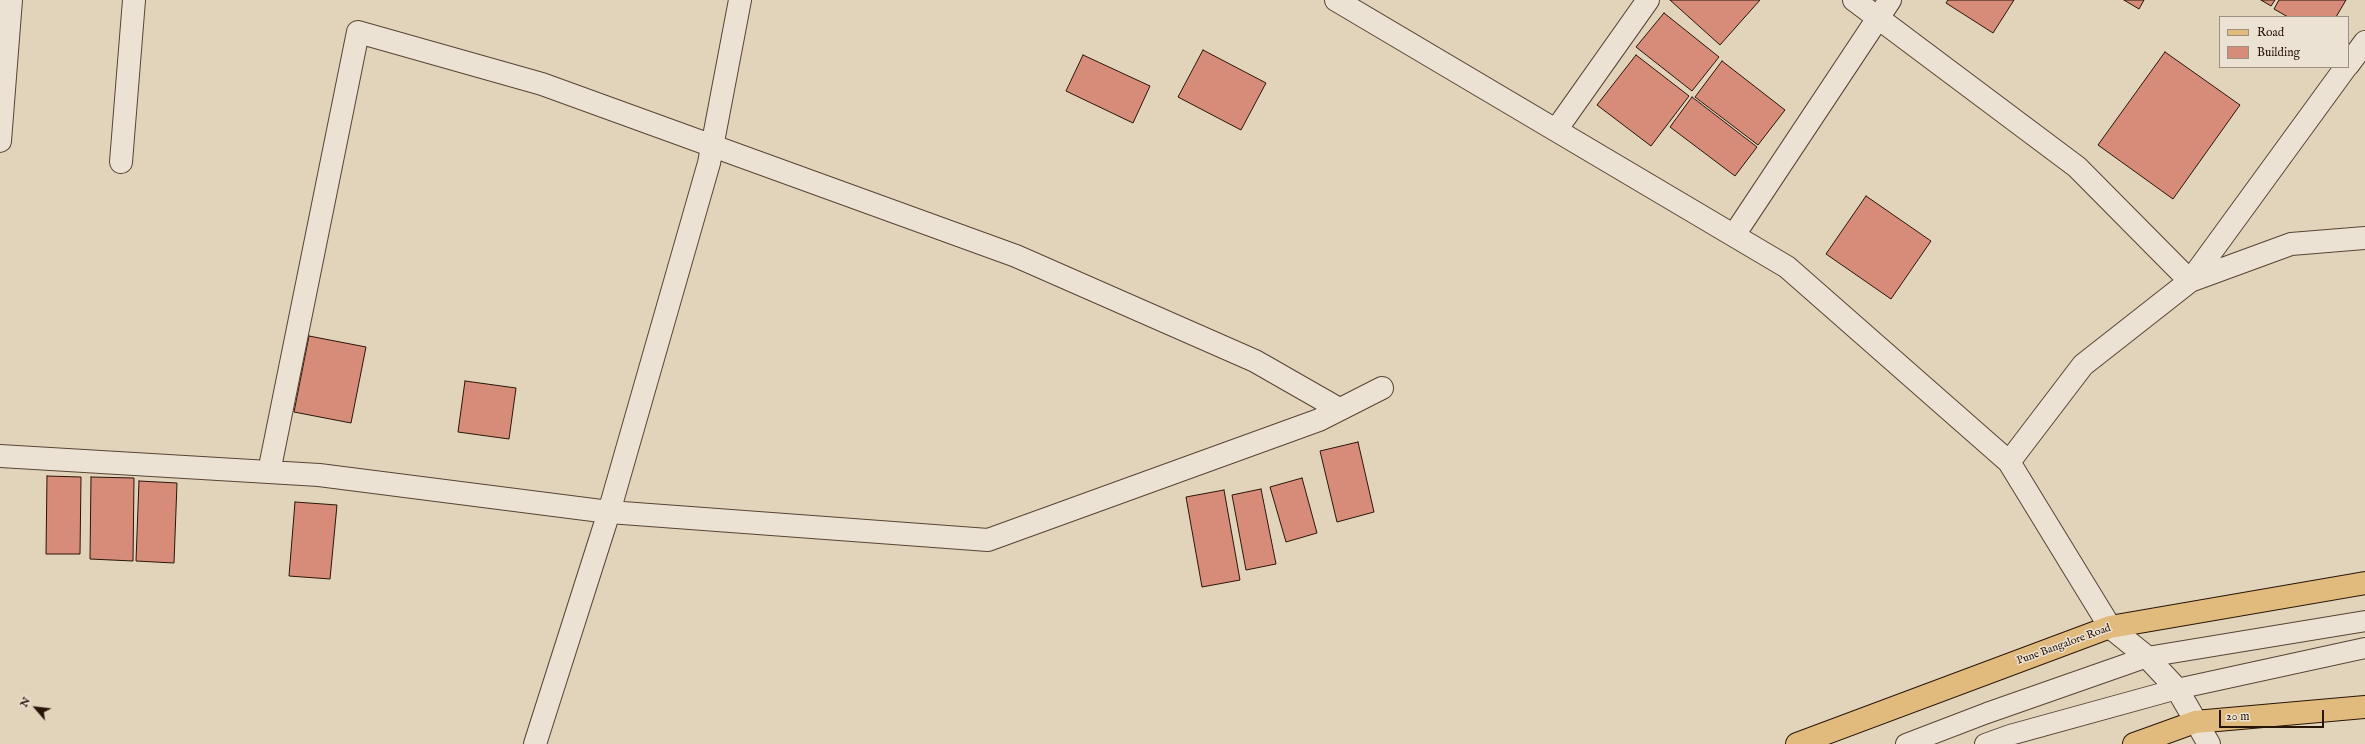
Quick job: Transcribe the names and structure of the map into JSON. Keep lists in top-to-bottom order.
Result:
{
  "streets": {
    "main road": ["Pune Bangalore Road"]
  },
  "legend": ["Road", "Building"],
  "scale_bar": "20 m",
  "north": "top left"
}
